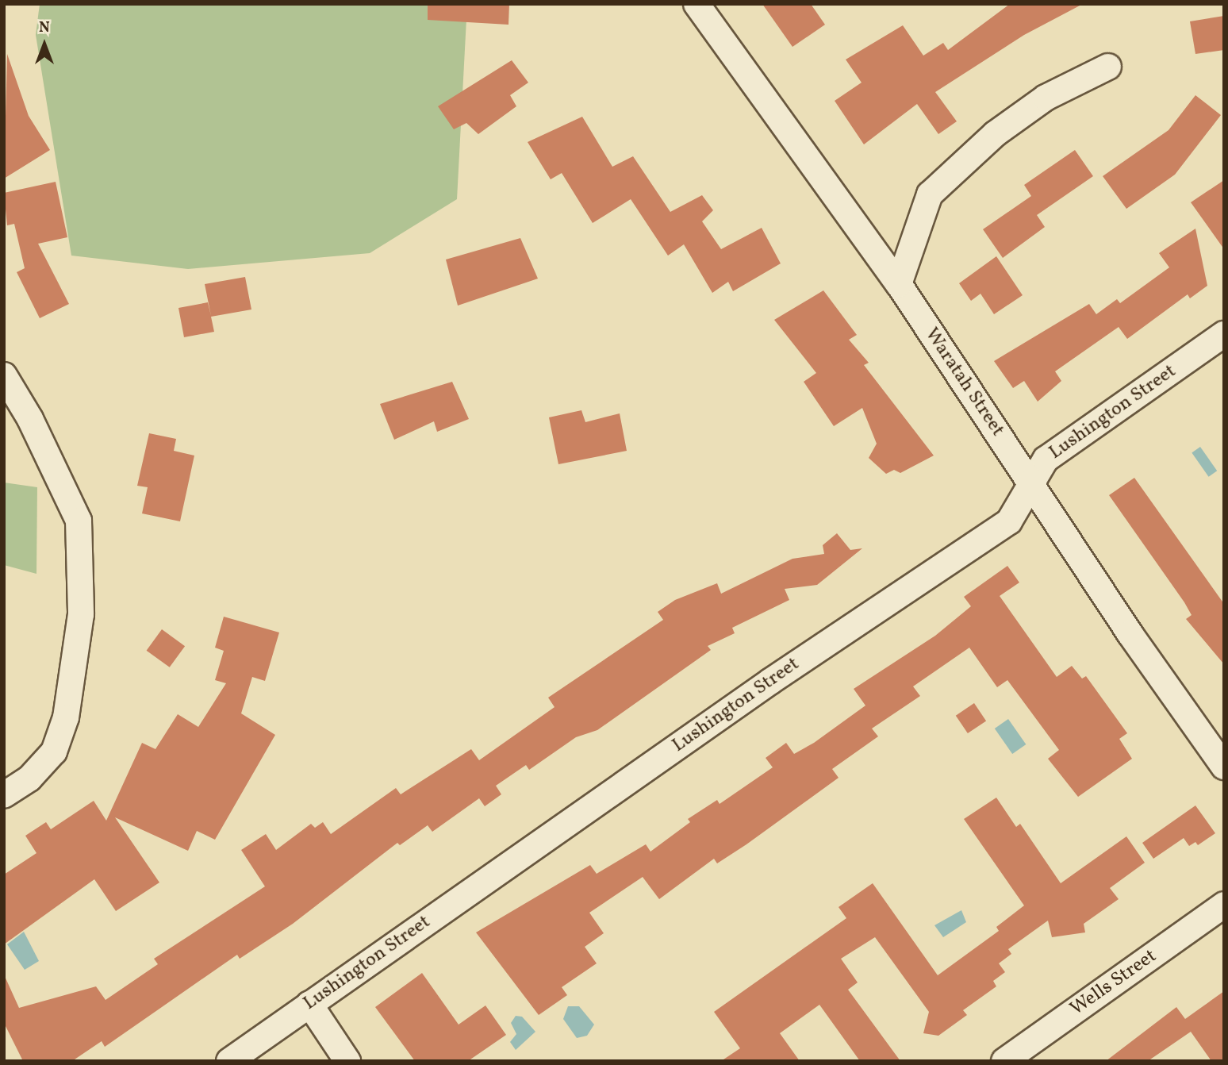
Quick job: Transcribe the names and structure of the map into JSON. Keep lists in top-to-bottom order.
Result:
{
  "streets": {
    "street": ["Waratah Street", "Lushington Street", "Wells Street"]
  },
  "crossings": [
    ["Waratah Street", "Lushington Street"]
  ],
  "north": "top"
}
